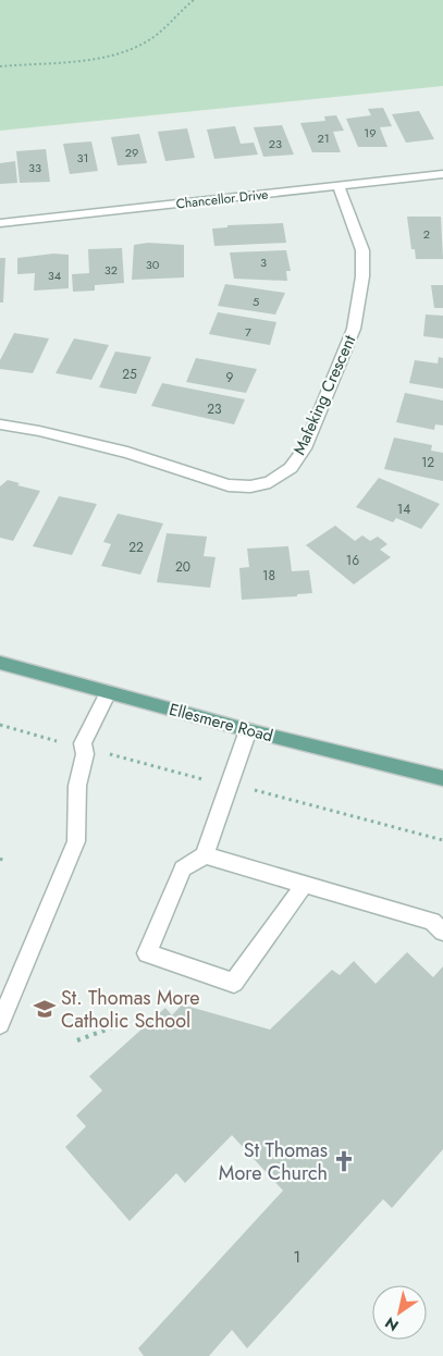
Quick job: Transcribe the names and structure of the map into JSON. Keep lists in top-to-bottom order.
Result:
{
  "streets": {
    "main road": ["Ellesmere Road"],
    "street": ["Chancellor Drive", "Mafeking Crescent"]
  },
  "crossings": [
    ["Chancellor Drive", "Mafeking Crescent"]
  ],
  "places": {
    "school or university": ["St. Thomas More Catholic School"],
    "church": ["St Thomas More Church"]
  },
  "house_numbers": [
    "19",
    "21",
    "23",
    "29",
    "31",
    "33",
    "2",
    "3",
    "30",
    "32",
    "34",
    "5",
    "7",
    "25",
    "9",
    "23",
    "12",
    "14",
    "22",
    "16",
    "20",
    "18",
    "1"
  ],
  "north": "bottom left"
}
